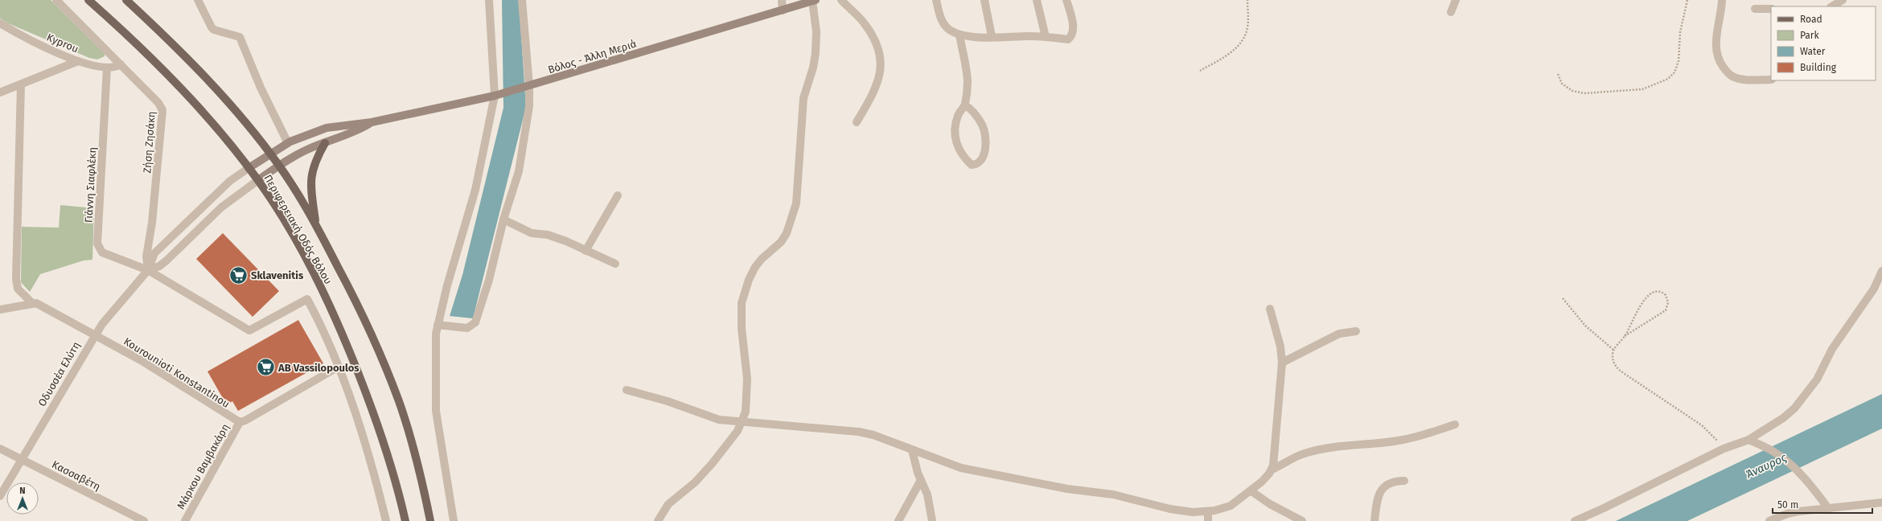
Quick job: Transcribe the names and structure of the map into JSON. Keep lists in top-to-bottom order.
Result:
{
  "streets": {
    "main road": ["Βόλος - Άλλη Μεριά", "Περιφερειακή Οδός Βόλου"],
    "street": [
      "Kyprou",
      "Ζήση Ζησάκη",
      "Γιάννη Σιαφλέκη",
      "Kourounioti Konstantinou",
      "Οδυσσέα Ελύτη",
      "Μάρκου Βαμβακάρη",
      "Κασσαβέτη"
    ]
  },
  "crossings": [
    ["Kyprou", "Ζήση Ζησάκη"],
    ["Kyprou", "Γιάννη Σιαφλέκη"],
    ["Βόλος - Άλλη Μεριά", "Περιφερειακή Οδός Βόλου"],
    ["Βόλος - Άλλη Μεριά", "Οδυσσέα Ελύτη"],
    ["Ζήση Ζησάκη", "Γιάννη Σιαφλέκη"],
    ["Ζήση Ζησάκη", "Οδυσσέα Ελύτη"],
    ["Γιάννη Σιαφλέκη", "Οδυσσέα Ελύτη"],
    ["Περιφερειακή Οδός Βόλου", "Οδυσσέα Ελύτη"],
    ["Kourounioti Konstantinou", "Οδυσσέα Ελύτη"],
    ["Kourounioti Konstantinou", "Μάρκου Βαμβακάρη"],
    ["Οδυσσέα Ελύτη", "Κασσαβέτη"]
  ],
  "water": ["Άναυρος"],
  "places": {
    "supermarket": ["Sklavenitis", "AB Vassilopoulos"]
  },
  "legend": [
    "Road",
    "Park",
    "Water",
    "Building"
  ],
  "scale_bar": "50 m",
  "north": "top"
}
